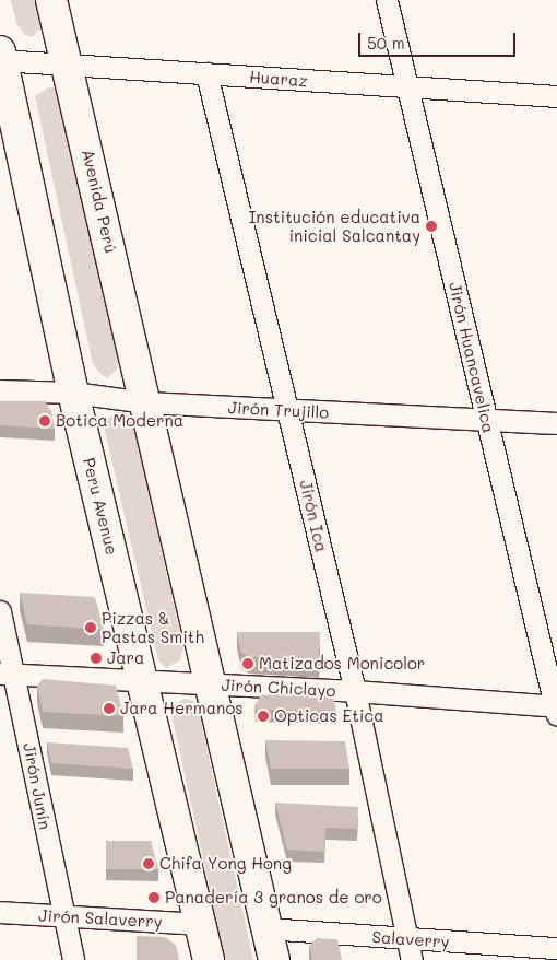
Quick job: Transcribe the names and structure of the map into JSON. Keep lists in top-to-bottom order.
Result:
{
  "streets": {
    "main road": ["Avenida Perú", "Peru Avenue"],
    "street": [
      "Huaraz",
      "Jirón Huancavelica",
      "Jirón Trujillo",
      "Jirón Ica",
      "Jirón Chiclayo",
      "Jirón Junín",
      "Jirón Salaverry",
      "Salaverry"
    ]
  },
  "crossings": [
    ["Huaraz", "Avenida Perú"],
    ["Huaraz", "Jirón Huancavelica"],
    ["Huaraz", "Peru Avenue"],
    ["Huaraz", "Jirón Ica"],
    ["Avenida Perú", "Jirón Trujillo"],
    ["Jirón Huancavelica", "Jirón Trujillo"],
    ["Jirón Huancavelica", "Jirón Chiclayo"],
    ["Jirón Trujillo", "Peru Avenue"],
    ["Jirón Trujillo", "Jirón Ica"],
    ["Peru Avenue", "Jirón Chiclayo"],
    ["Peru Avenue", "Jirón Salaverry"],
    ["Jirón Ica", "Jirón Chiclayo"],
    ["Jirón Ica", "Salaverry"],
    ["Jirón Chiclayo", "Jirón Junín"],
    ["Jirón Junín", "Jirón Salaverry"]
  ],
  "places": [
    "Institución educativa inicial Salcantay",
    "Botica Moderna",
    "Pizzas & Pastas Smith",
    "Jara",
    "Matizados Monicolor",
    "Jara Hermanos",
    "Opticas Etica",
    "Chifa Yong Hong",
    "Panadería 3 granos de oro"
  ],
  "scale_bar": "50 m"
}
